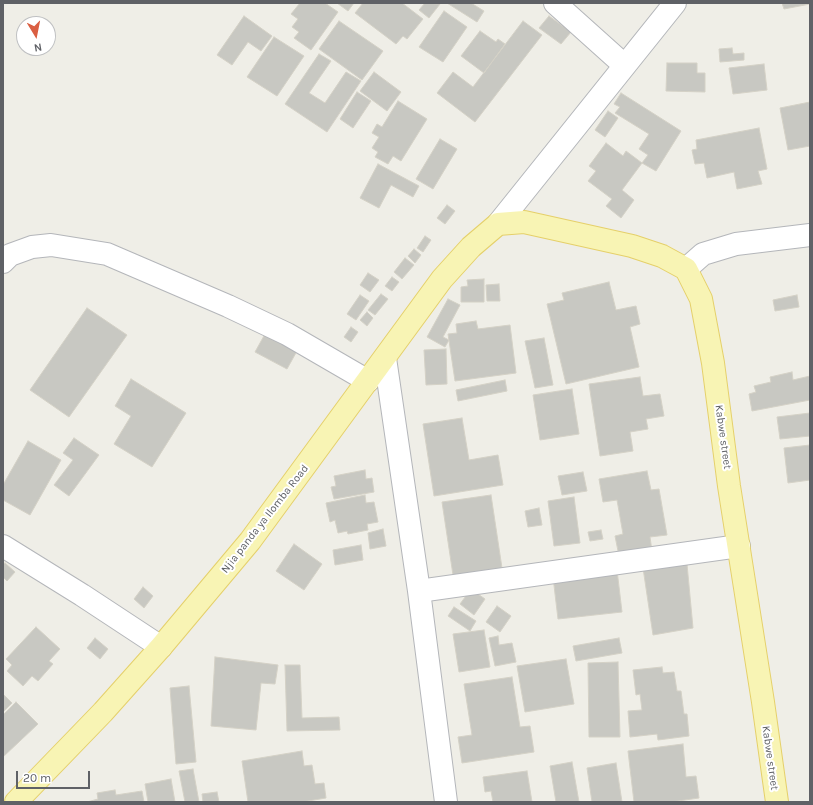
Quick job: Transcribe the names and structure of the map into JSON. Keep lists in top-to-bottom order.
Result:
{
  "streets": {
    "main road": ["Kabwe street", "Njia panda ya Ilomba Road"]
  },
  "scale_bar": "20 m",
  "north": "bottom"
}
